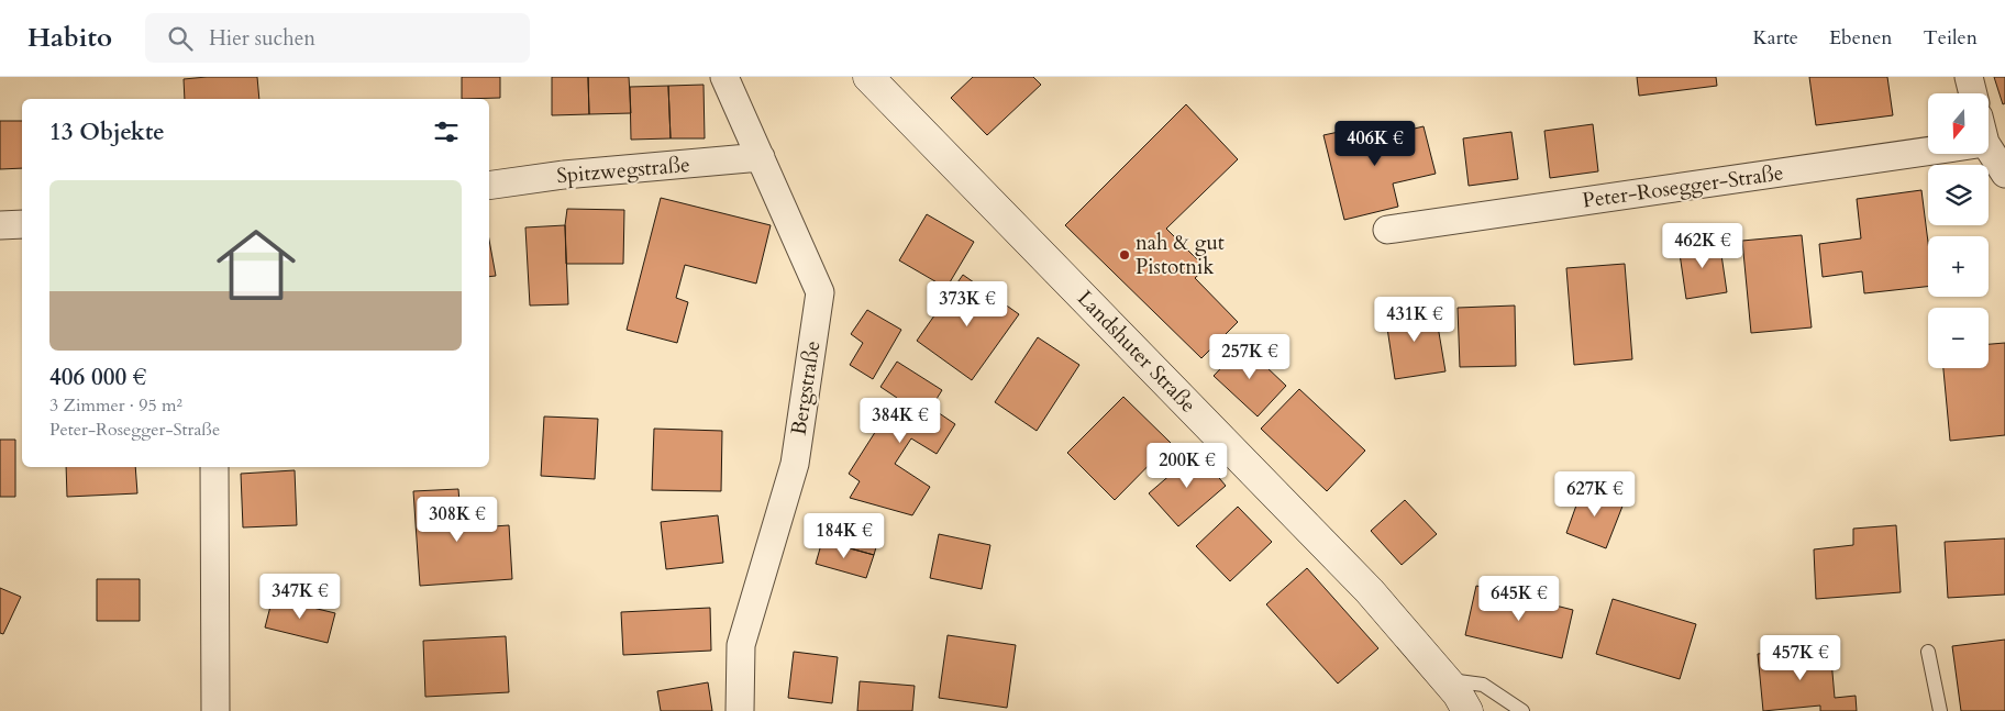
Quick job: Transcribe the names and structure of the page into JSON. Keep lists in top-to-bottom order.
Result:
{
  "streets": {
    "street": [
      "Spitzwegstraße",
      "Peter-Rosegger-Straße",
      "Landshuter Straße",
      "Bergstraße"
    ]
  },
  "crossings": [
    ["Spitzwegstraße", "Bergstraße"]
  ],
  "places": ["nah & gut Pistotnik"],
  "north": "bottom",
  "page": {
    "header": "Habito",
    "search": "Hier suchen",
    "nav": ["Karte", "Ebenen", "Teilen"],
    "map_buttons": ["+", "−"],
    "heading": "13 Objekte",
    "price": [
      "406K €",
      "462K €",
      "373K €",
      "431K €",
      "257K €",
      "384K €",
      "200K €",
      "627K €",
      "308K €",
      "184K €",
      "347K €",
      "645K €",
      "457K €"
    ],
    "list": [
      {
        "name": "406 000 €",
        "note": "3 Zimmer · 95 m² · Peter-Rosegger-Straße"
      }
    ]
  }
}
